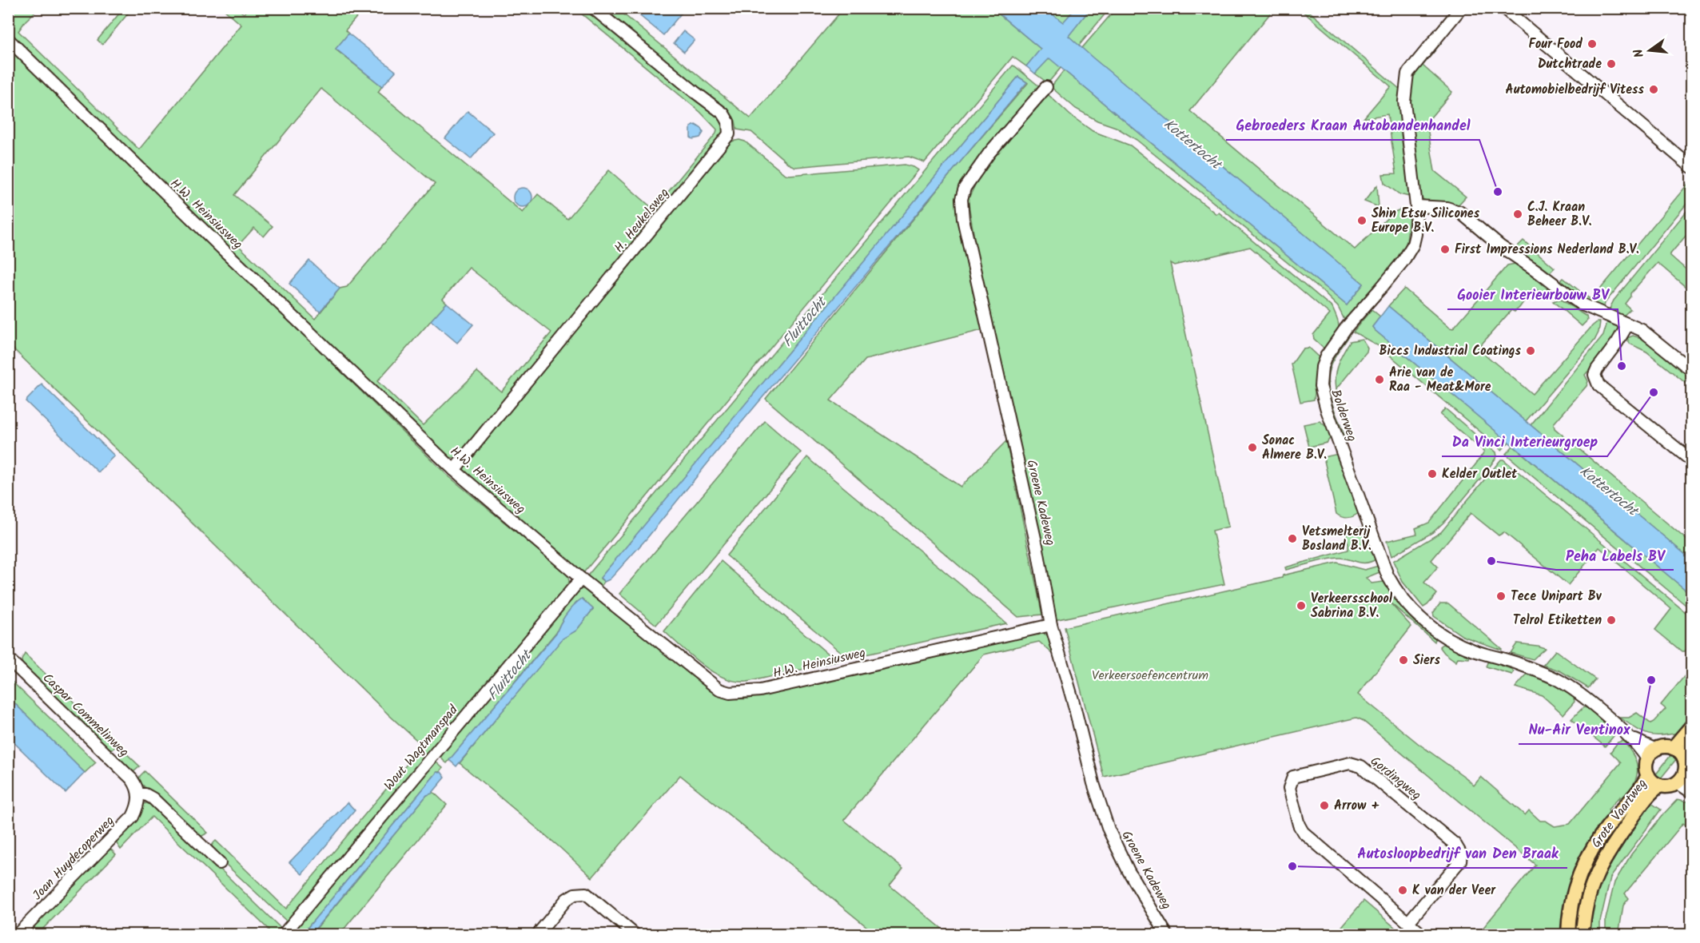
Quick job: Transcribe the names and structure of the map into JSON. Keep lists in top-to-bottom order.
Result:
{
  "streets": {
    "main road": ["Grote Vaartweg"],
    "street": [
      "H.W. Heinsiusweg",
      "H. Heukelsweg",
      "Bolderweg",
      "Groene Kadeweg",
      "Caspar Commelinweg",
      "Wout Wagtmanspad",
      "Gordingweg",
      "Joan Huydecoperweg"
    ]
  },
  "crossings": [
    ["H.W. Heinsiusweg", "H. Heukelsweg"],
    ["H.W. Heinsiusweg", "Groene Kadeweg"],
    ["H.W. Heinsiusweg", "Wout Wagtmanspad"],
    ["Bolderweg", "Grote Vaartweg"],
    ["Caspar Commelinweg", "Joan Huydecoperweg"]
  ],
  "water": ["Kottertocht", "Fluittocht"],
  "parks": ["Verkeersoefencentrum"],
  "places": [
    "Four Food",
    "Dutchtrade",
    "Automobielbedrijf Vitess",
    "Gebroeders Kraan Autobandenhandel",
    "C.J. Kraan Beheer B.V.",
    "Shin Etsu Silicones Europe B.V.",
    "First Impressions Nederland B.V.",
    "Biccs Industrial Coatings",
    "Gooier Interieurbouw BV",
    "Arie van de Raa - Meat&More",
    "Da Vinci Interieurgroep",
    "Sonac Almere B.V.",
    "Kelder Outlet",
    "Vetsmelterij Bosland B.V.",
    "Peha Labels BV",
    "Tece Unipart Bv",
    "Verkeersschool Sabrina B.V.",
    "Telrol Etiketten",
    "Siers",
    "Nu-Air Ventinox",
    "Arrow +",
    "Autosloopbedrijf van Den Braak",
    "K van der Veer"
  ],
  "north": "left"
}
